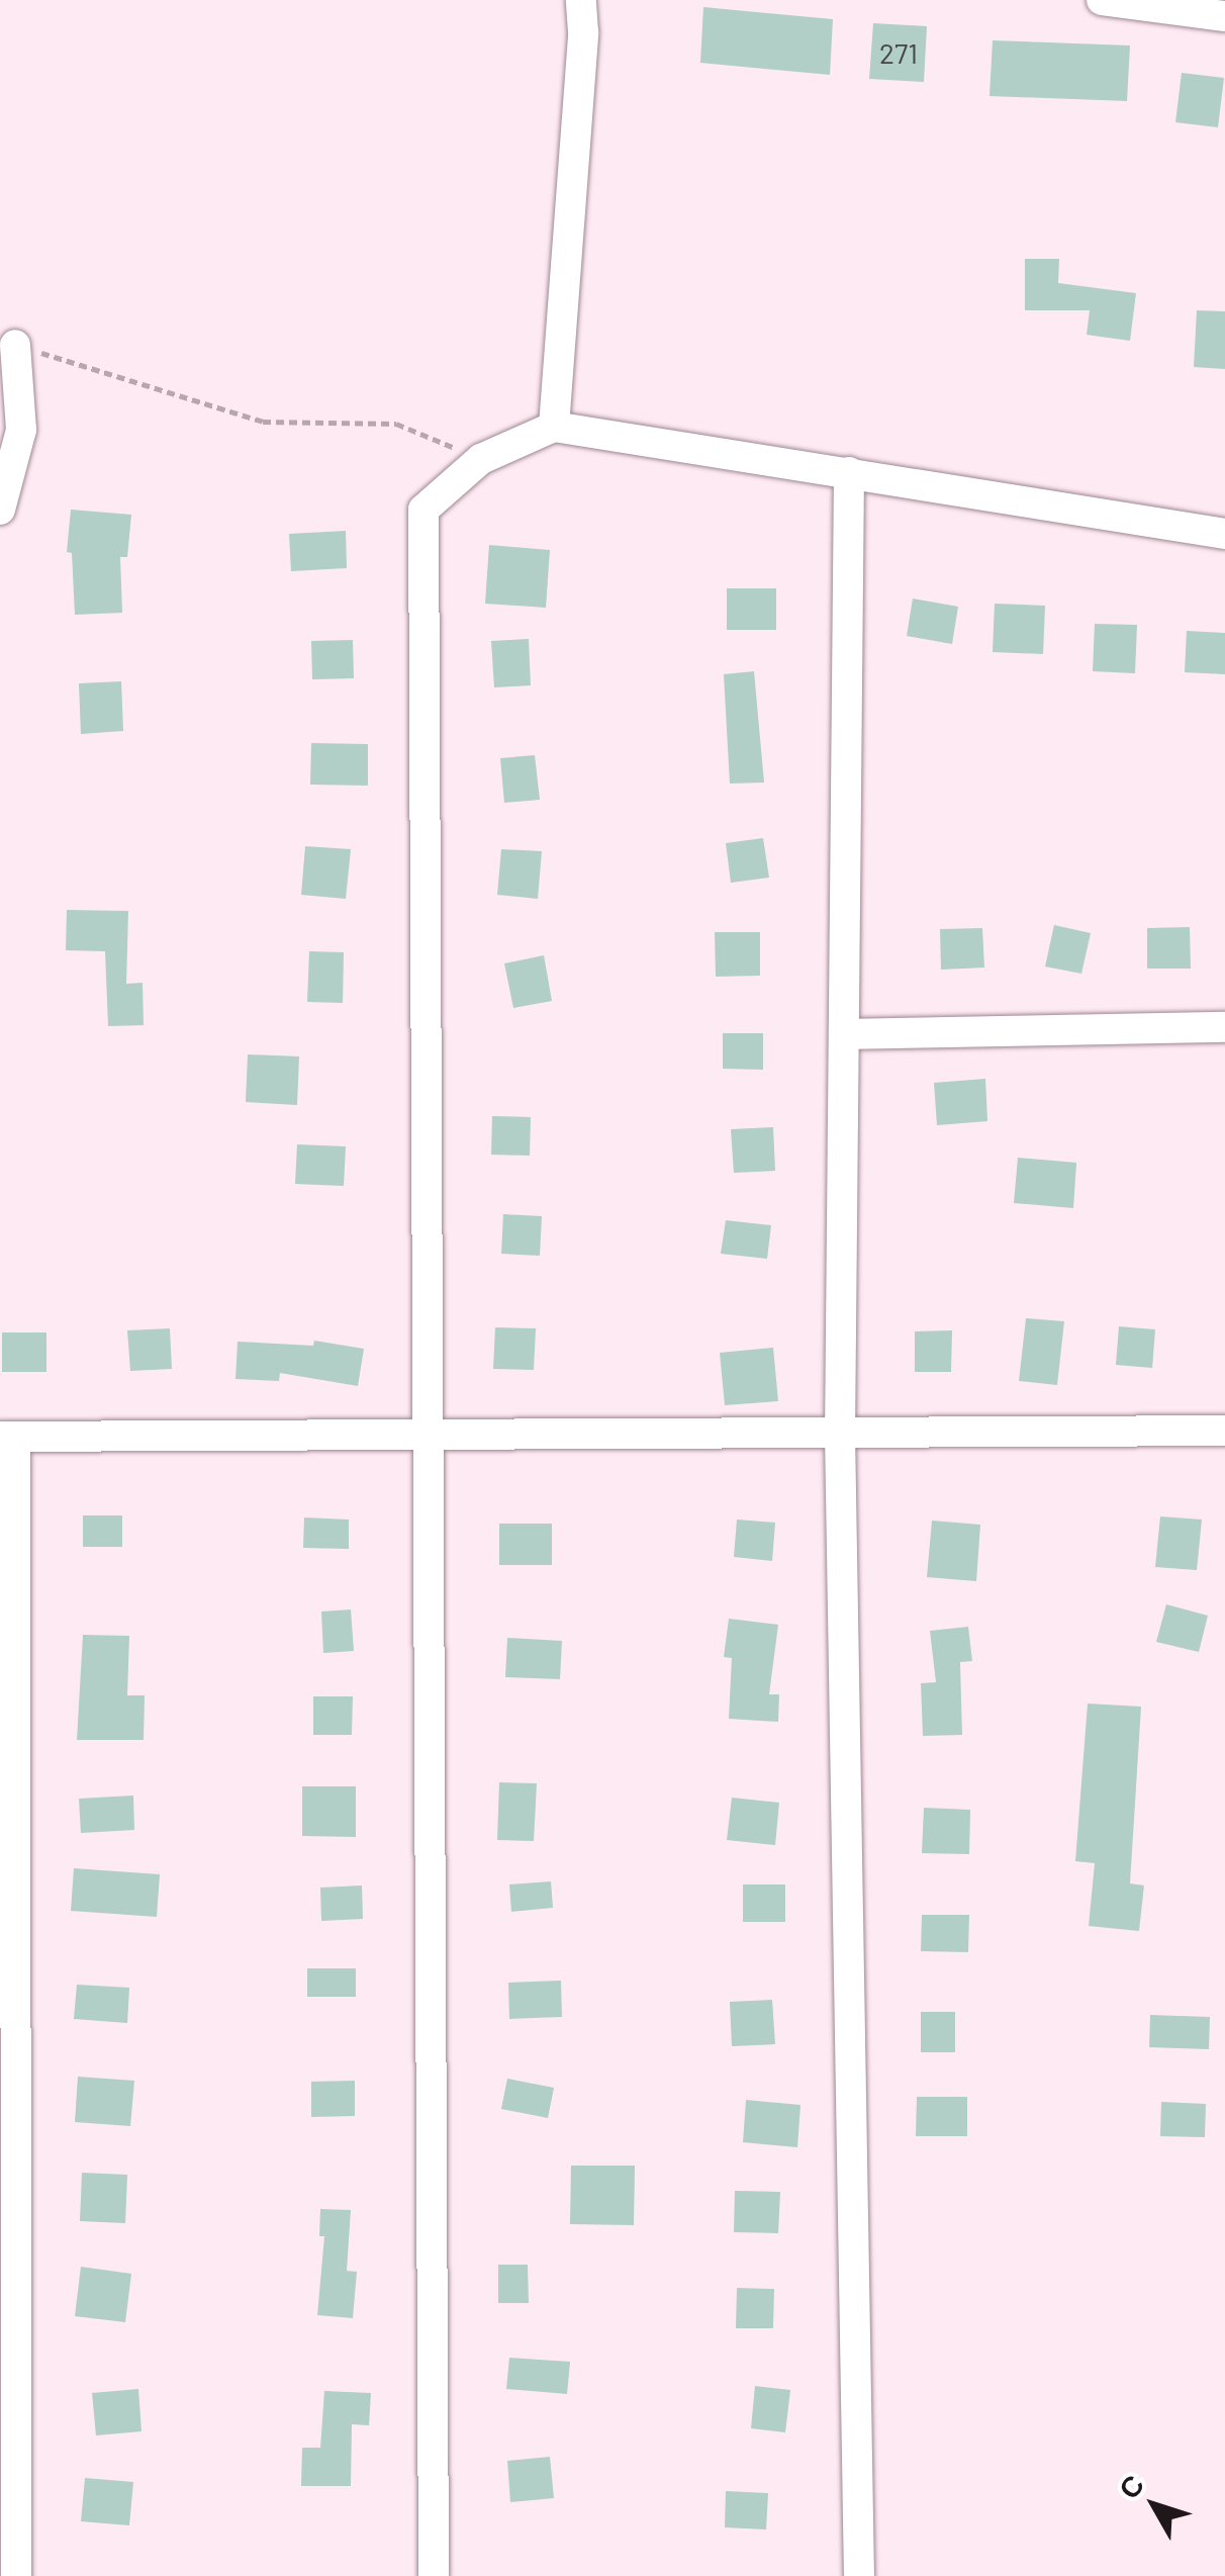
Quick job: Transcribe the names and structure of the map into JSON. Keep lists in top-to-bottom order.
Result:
{
  "house_numbers": ["271"],
  "north": "top left"
}
